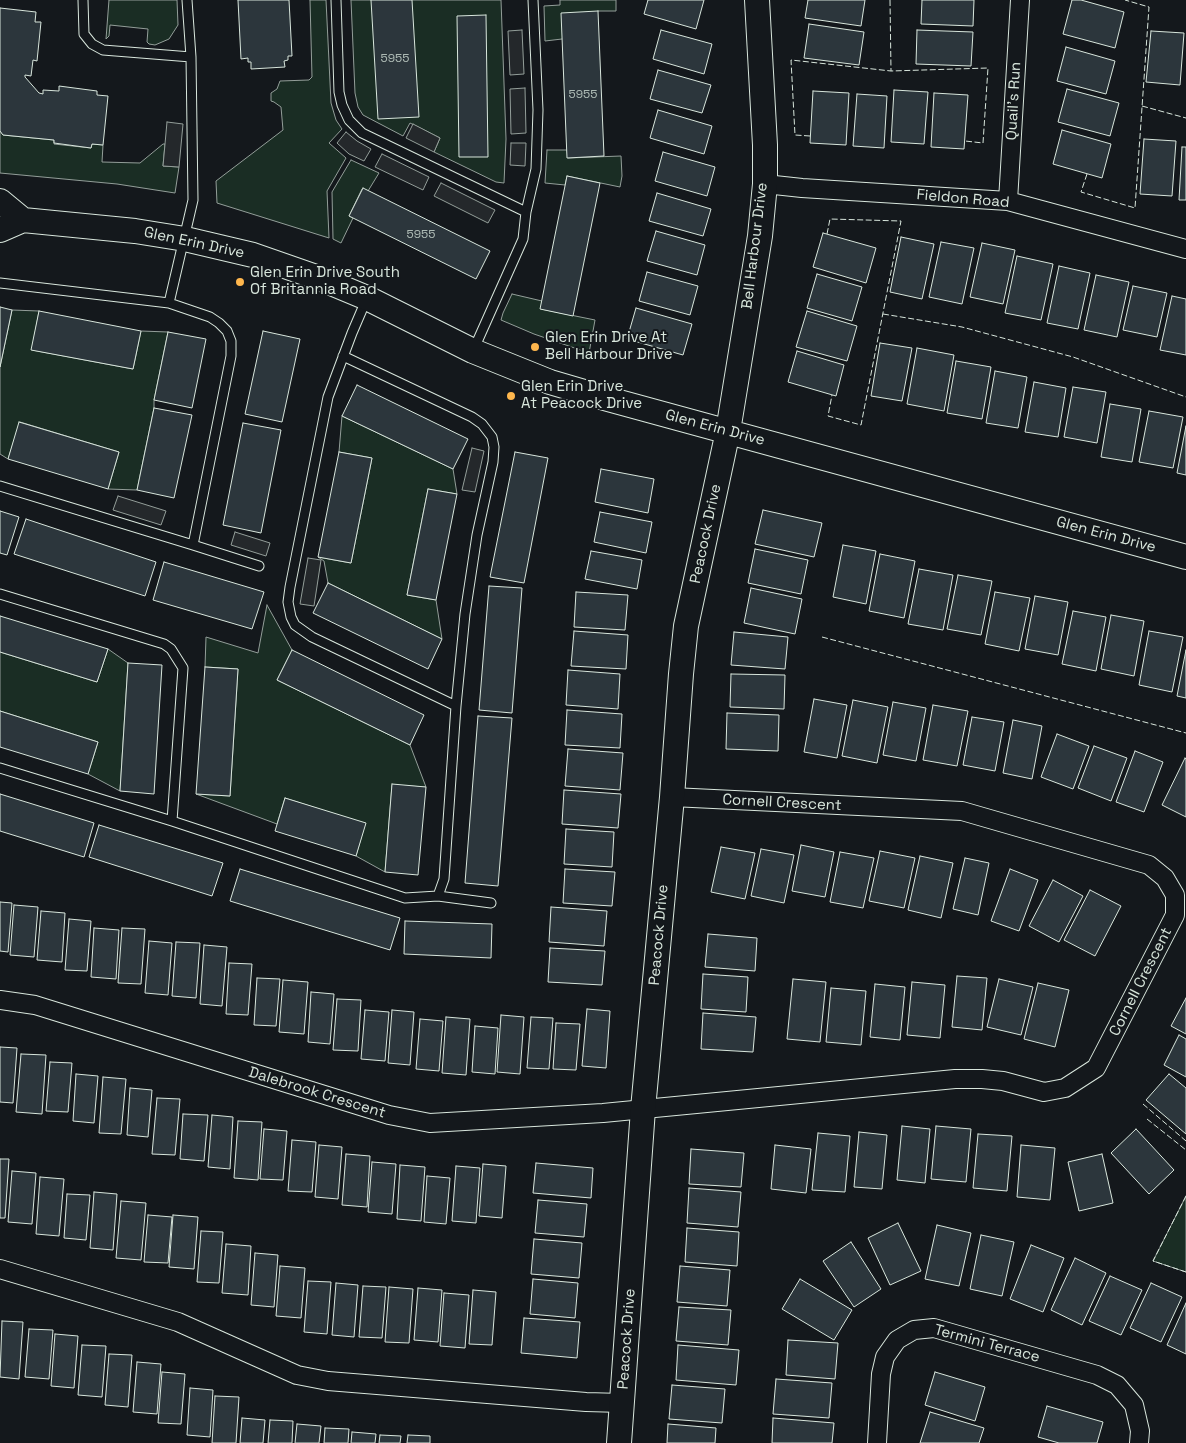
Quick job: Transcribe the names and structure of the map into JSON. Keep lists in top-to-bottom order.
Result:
{
  "streets": {
    "street": [
      "Quail's Run",
      "Fieldon Road",
      "Glen Erin Drive",
      "Bell Harbour Drive",
      "Peacock Drive",
      "Cornell Crescent",
      "Dalebrook Crescent",
      "Termini Terrace"
    ]
  },
  "crossings": [
    ["Quail's Run", "Fieldon Road"],
    ["Fieldon Road", "Bell Harbour Drive"],
    ["Glen Erin Drive", "Bell Harbour Drive"],
    ["Glen Erin Drive", "Peacock Drive"],
    ["Bell Harbour Drive", "Peacock Drive"],
    ["Peacock Drive", "Cornell Crescent"],
    ["Peacock Drive", "Dalebrook Crescent"],
    ["Cornell Crescent", "Dalebrook Crescent"]
  ],
  "places": ["Glen Erin Drive South Of Britannia Road", "Glen Erin Drive At Bell Harbour Drive", "Glen Erin Drive At Peacock Drive"],
  "house_numbers": ["5955", "5955", "5955"]
}
